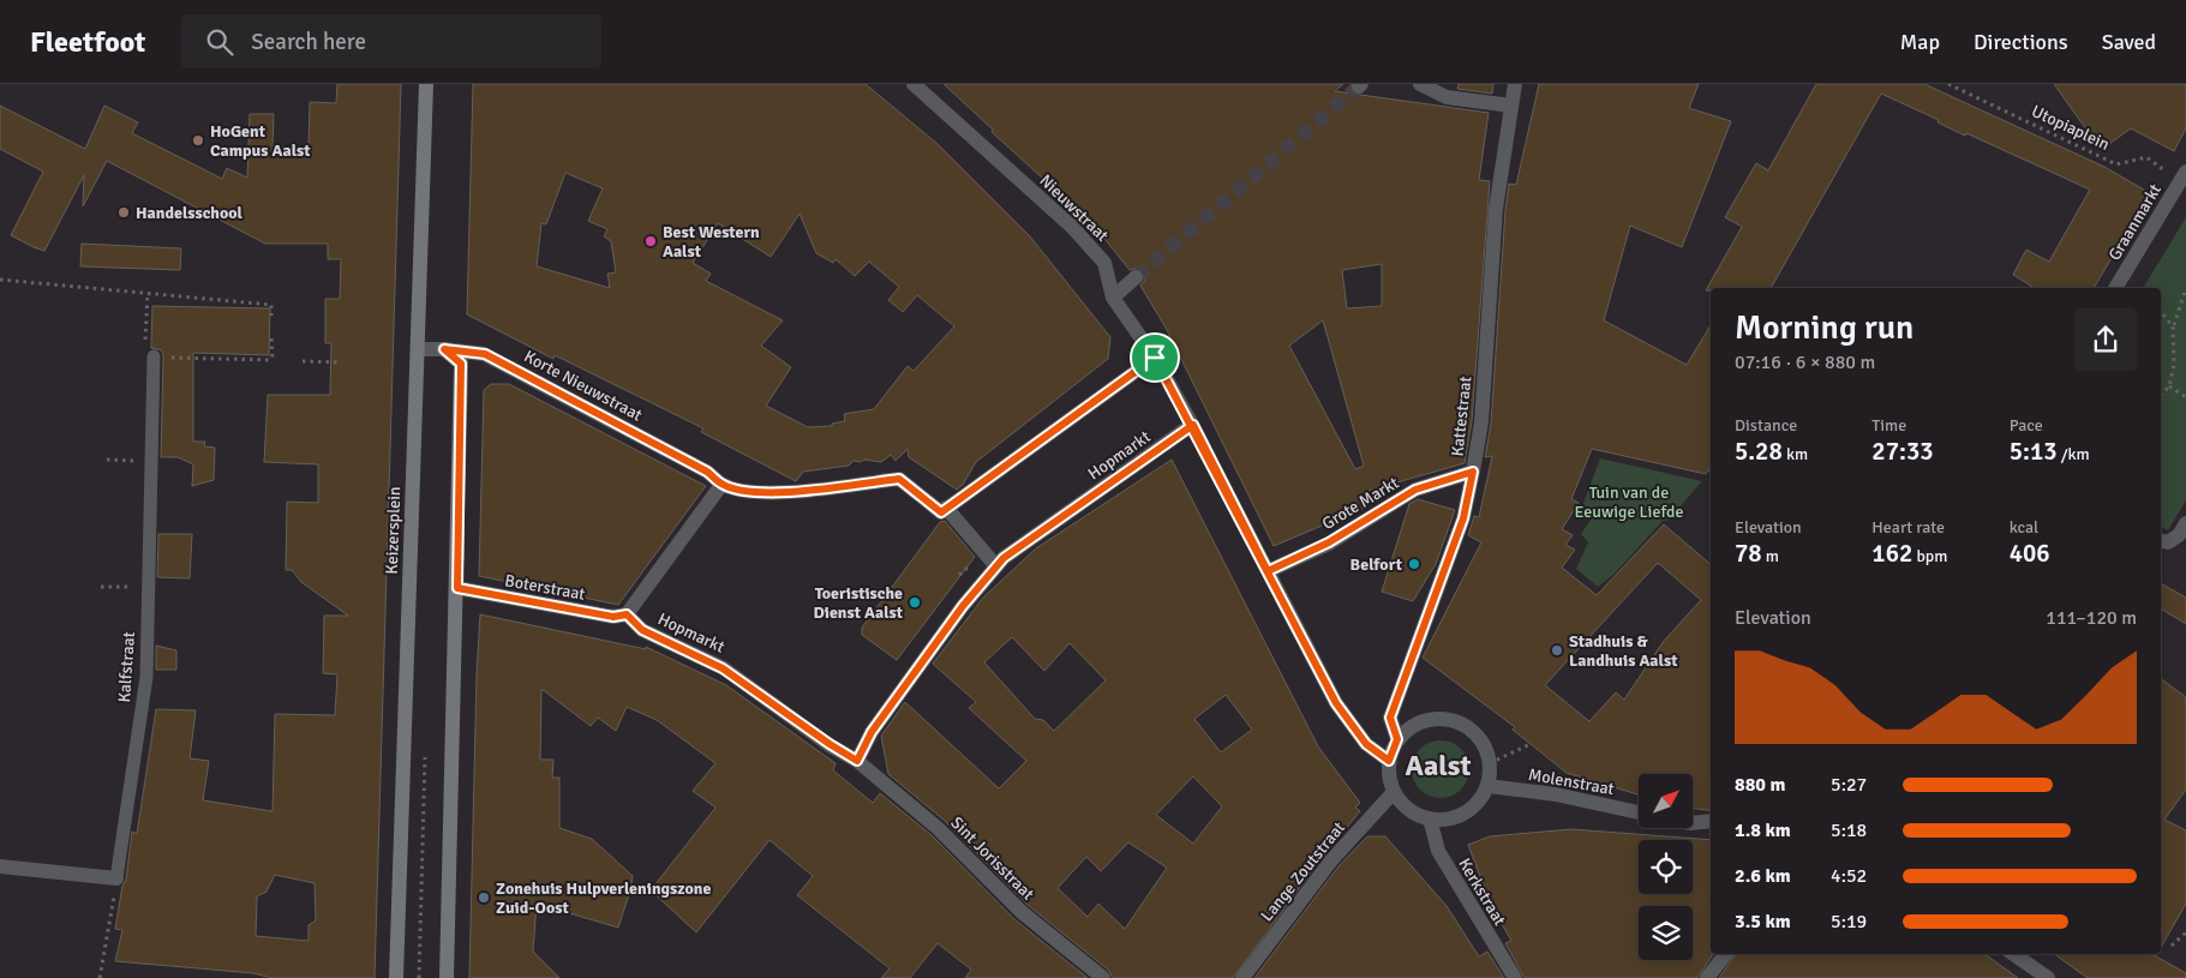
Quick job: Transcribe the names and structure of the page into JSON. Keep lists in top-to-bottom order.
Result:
{
  "streets": {
    "street": [
      "Nieuwstraat",
      "Graanmarkt",
      "Korte Nieuwstraat",
      "Kattestraat",
      "Hopmarkt",
      "Grote Markt",
      "Keizersplein",
      "Boterstraat",
      "Molenstraat",
      "Sint Jorisstraat",
      "Lange Zoutstraat",
      "Kerkstraat"
    ],
    "lane": ["Kalfstraat"],
    "path": ["Utopiaplein"]
  },
  "crossings": [
    ["Utopiaplein", "Graanmarkt"],
    ["Nieuwstraat", "Hopmarkt"],
    ["Nieuwstraat", "Grote Markt"],
    ["Korte Nieuwstraat", "Keizersplein"],
    ["Kattestraat", "Grote Markt"],
    ["Kattestraat", "Molenstraat"],
    ["Kattestraat", "Lange Zoutstraat"],
    ["Kattestraat", "Kerkstraat"],
    ["Hopmarkt", "Boterstraat"],
    ["Hopmarkt", "Sint Jorisstraat"],
    ["Molenstraat", "Lange Zoutstraat"],
    ["Molenstraat", "Kerkstraat"],
    ["Lange Zoutstraat", "Kerkstraat"]
  ],
  "districts": ["Aalst"],
  "parks": ["Tuin van de Eeuwige Liefde"],
  "places": [
    "HoGent Campus Aalst",
    "Handelsschool",
    "Best Western Aalst",
    "Belfort",
    "Toeristische Dienst Aalst",
    "Stadhuis & Landhuis Aalst",
    "Zonehuis Hulpverleningszone Zuid-Oost"
  ],
  "north": "top right",
  "page": {
    "header": "Fleetfoot",
    "search": "Search here",
    "nav": ["Map", "Directions", "Saved"],
    "heading": ["Morning run", "07:16 · 6 × 880 m"],
    "stats": [
      ["Distance", "5.28 km"],
      ["Time", "27:33"],
      ["Pace", "5:13 /km"],
      ["Elevation", "78 m"],
      ["Heart rate", "162 bpm"],
      ["kcal", "406"]
    ],
    "chart": ["Elevation", "111–120 m"],
    "list": [
      {
        "name": "880 m",
        "note": "5:27"
      },
      {
        "name": "1.8 km",
        "note": "5:18"
      },
      {
        "name": "2.6 km",
        "note": "4:52"
      },
      {
        "name": "3.5 km",
        "note": "5:19"
      }
    ]
  }
}
